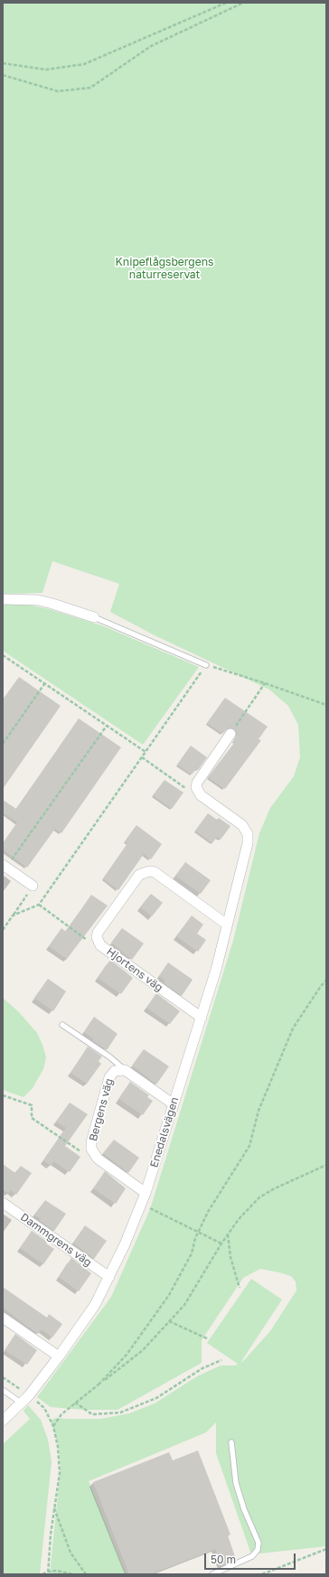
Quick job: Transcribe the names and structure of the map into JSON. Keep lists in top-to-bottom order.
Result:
{
  "streets": {
    "street": [
      "Hjortens väg",
      "Bergens väg",
      "Enedalsvägen",
      "Dammgrens väg"
    ]
  },
  "crossings": [
    ["Hjortens väg", "Enedalsvägen"],
    ["Bergens väg", "Enedalsvägen"],
    ["Enedalsvägen", "Dammgrens väg"]
  ],
  "parks": ["Knipeflågsbergens naturreservat"],
  "scale_bar": "50 m"
}
